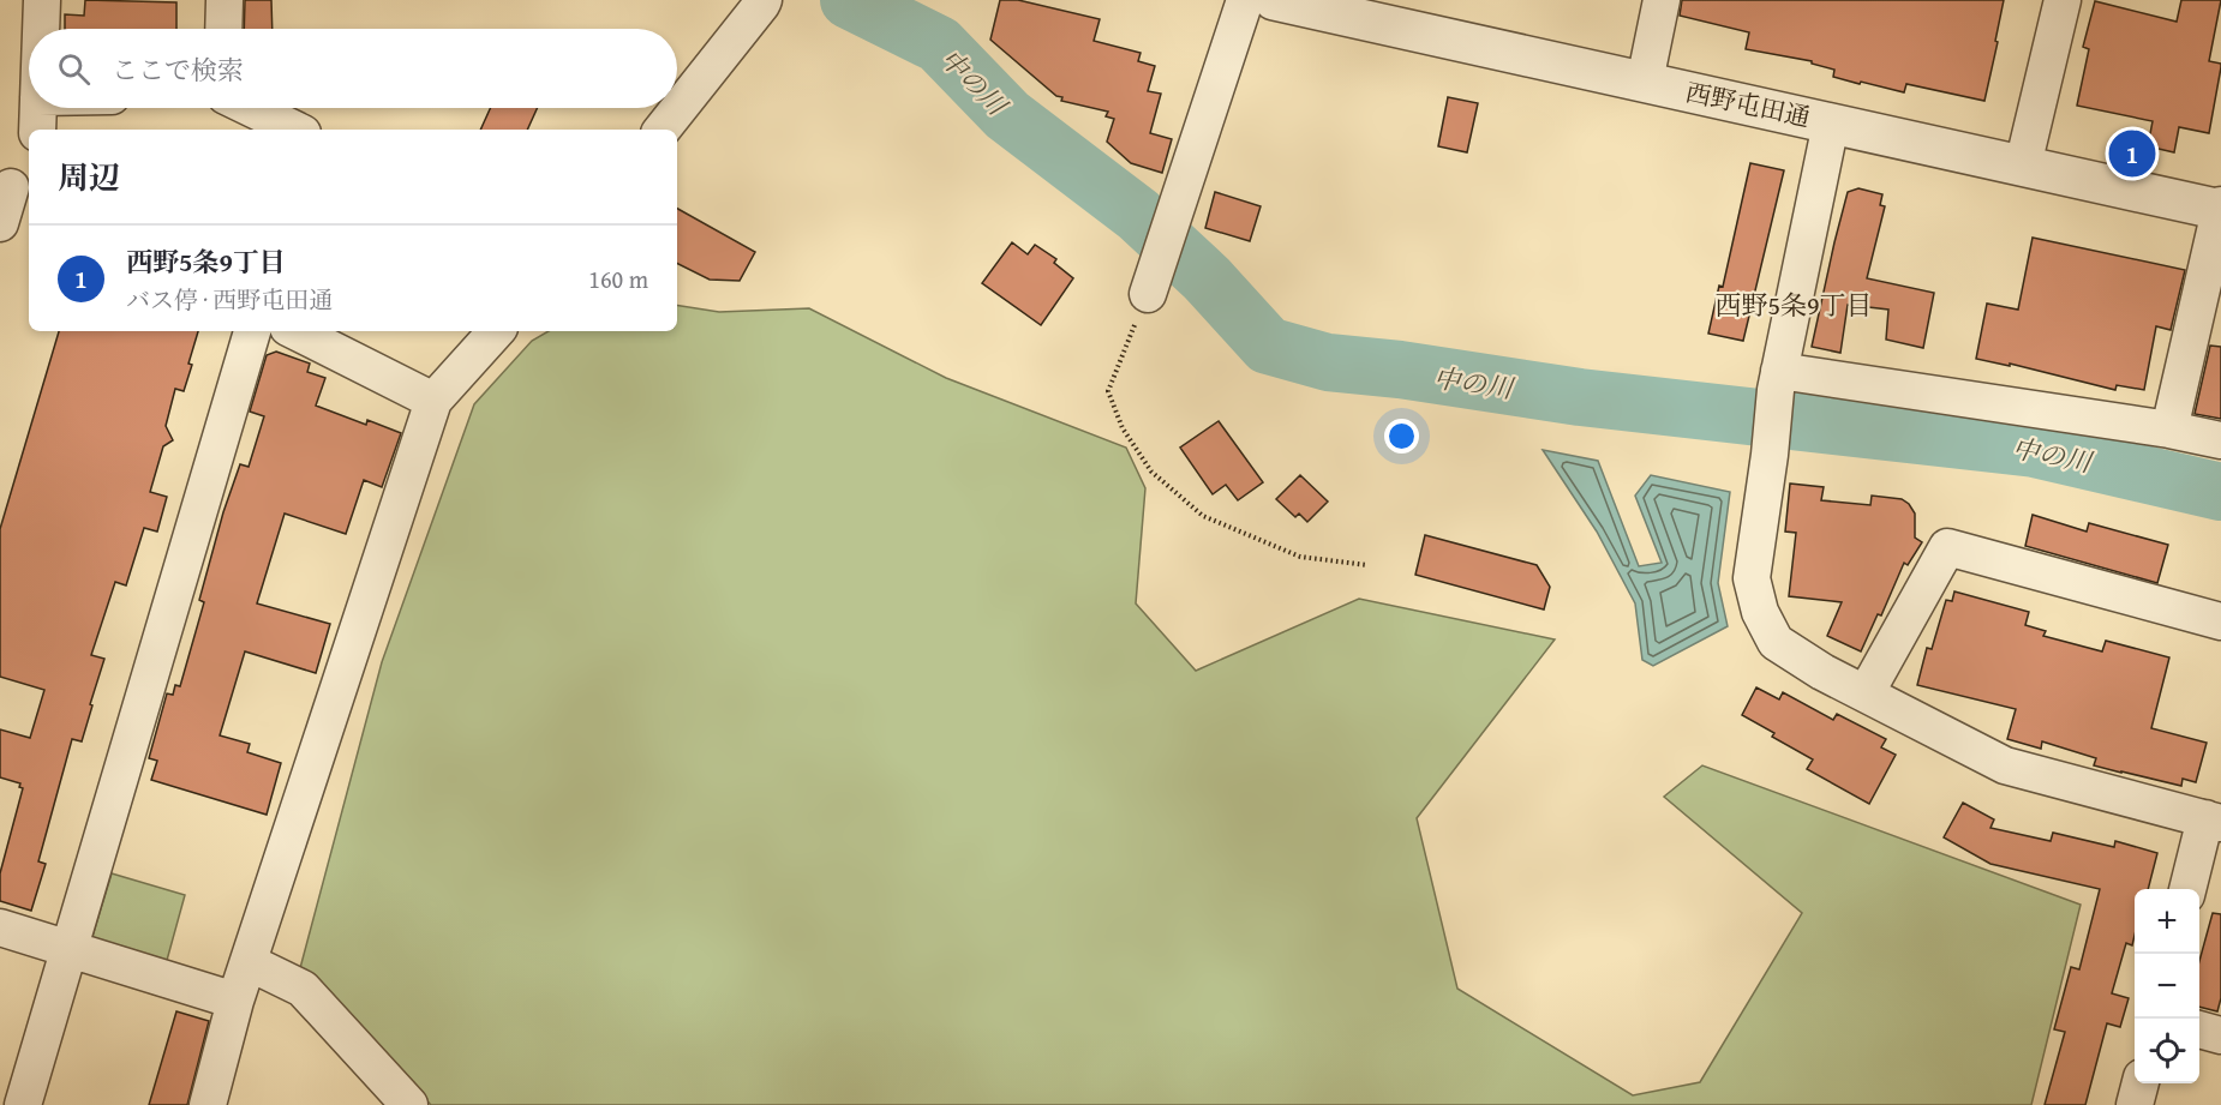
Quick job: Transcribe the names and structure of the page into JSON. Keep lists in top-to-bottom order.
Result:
{
  "streets": {
    "street": ["西野屯田通"]
  },
  "districts": ["西野5条9丁目"],
  "water": ["中の川"],
  "page": {
    "search": "ここで検索",
    "pins": "1",
    "heading": "周辺",
    "list": [
      {
        "mark": "1",
        "name": "西野5条9丁目",
        "note": "バス停 · 西野屯田通",
        "value": "160 m"
      }
    ],
    "map_buttons": ["+", "−"]
  }
}
